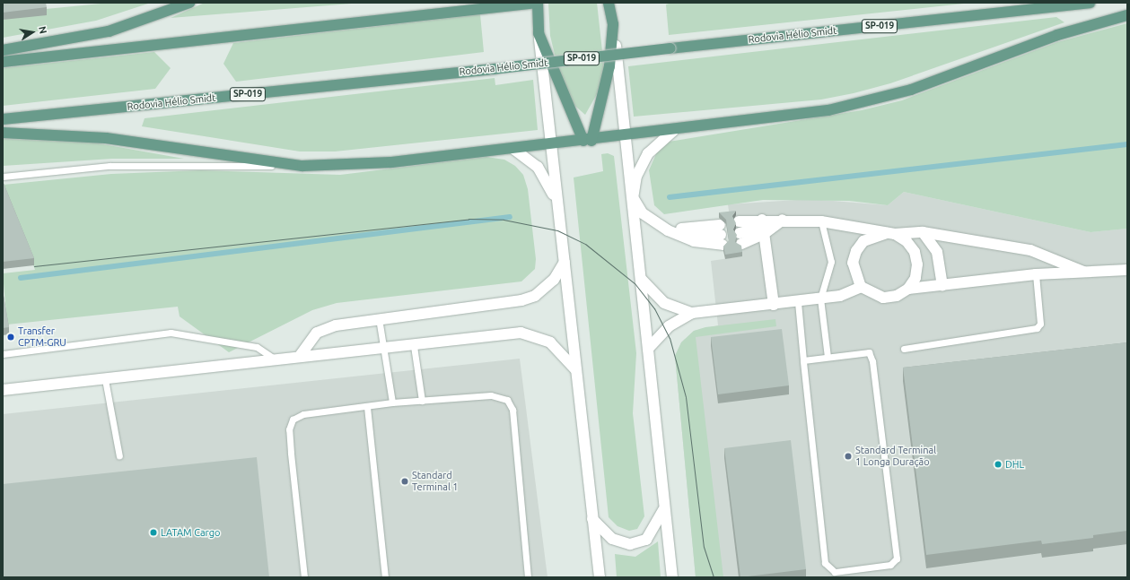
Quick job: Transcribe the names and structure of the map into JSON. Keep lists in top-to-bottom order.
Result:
{
  "streets": {
    "main road": ["SP-019", "Rodovia Hélio Smidt"]
  },
  "places": [
    "Transfer CPTM-GRU",
    "Standard Terminal 1 Longa Duração",
    "DHL",
    "Standard Terminal 1",
    "LATAM Cargo"
  ],
  "north": "right"
}
